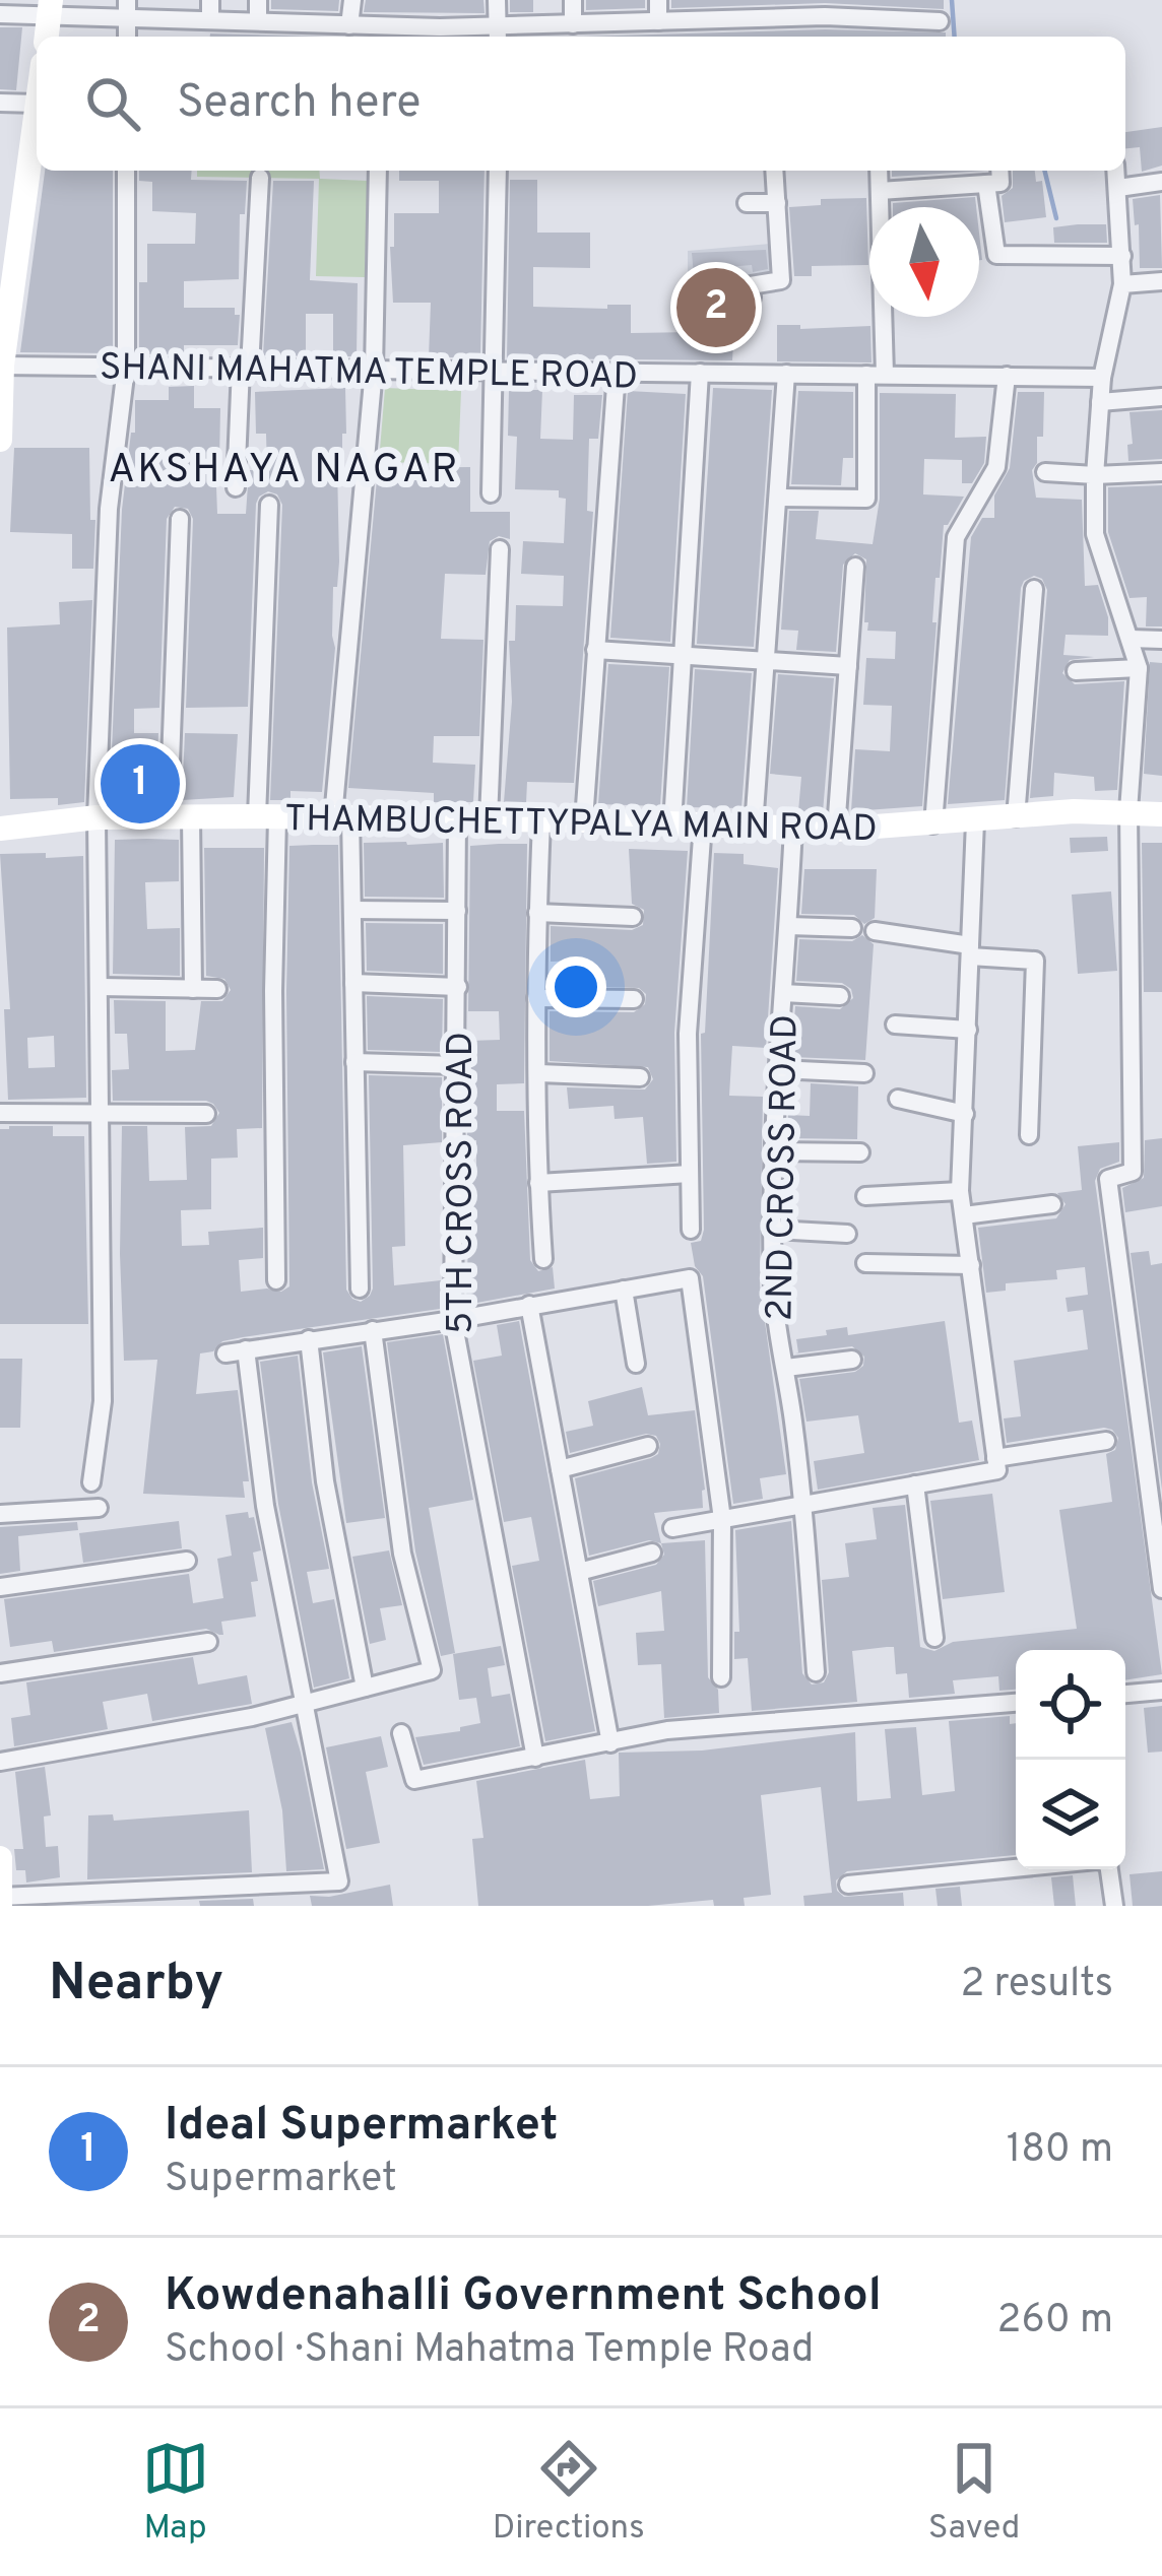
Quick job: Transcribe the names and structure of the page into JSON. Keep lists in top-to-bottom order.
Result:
{
  "streets": {
    "main road": ["THAMBUCHETTYPALYA MAIN ROAD"],
    "street": ["SHANI MAHATMA TEMPLE ROAD", "2ND CROSS ROAD", "5TH CROSS ROAD"]
  },
  "crossings": [
    ["THAMBUCHETTYPALYA MAIN ROAD", "2ND CROSS ROAD"],
    ["THAMBUCHETTYPALYA MAIN ROAD", "5TH CROSS ROAD"]
  ],
  "districts": ["AKSHAYA NAGAR"],
  "north": "bottom",
  "page": {
    "search": "Search here",
    "pins": ["2", "1"],
    "heading": ["Nearby", "2 results"],
    "list": [
      {
        "mark": "1",
        "name": "Ideal Supermarket",
        "note": "Supermarket",
        "value": "180 m"
      },
      {
        "mark": "2",
        "name": "Kowdenahalli Government School",
        "note": "School · Shani Mahatma Temple Road",
        "value": "260 m"
      }
    ],
    "nav": ["Map", "Directions", "Saved"]
  }
}
